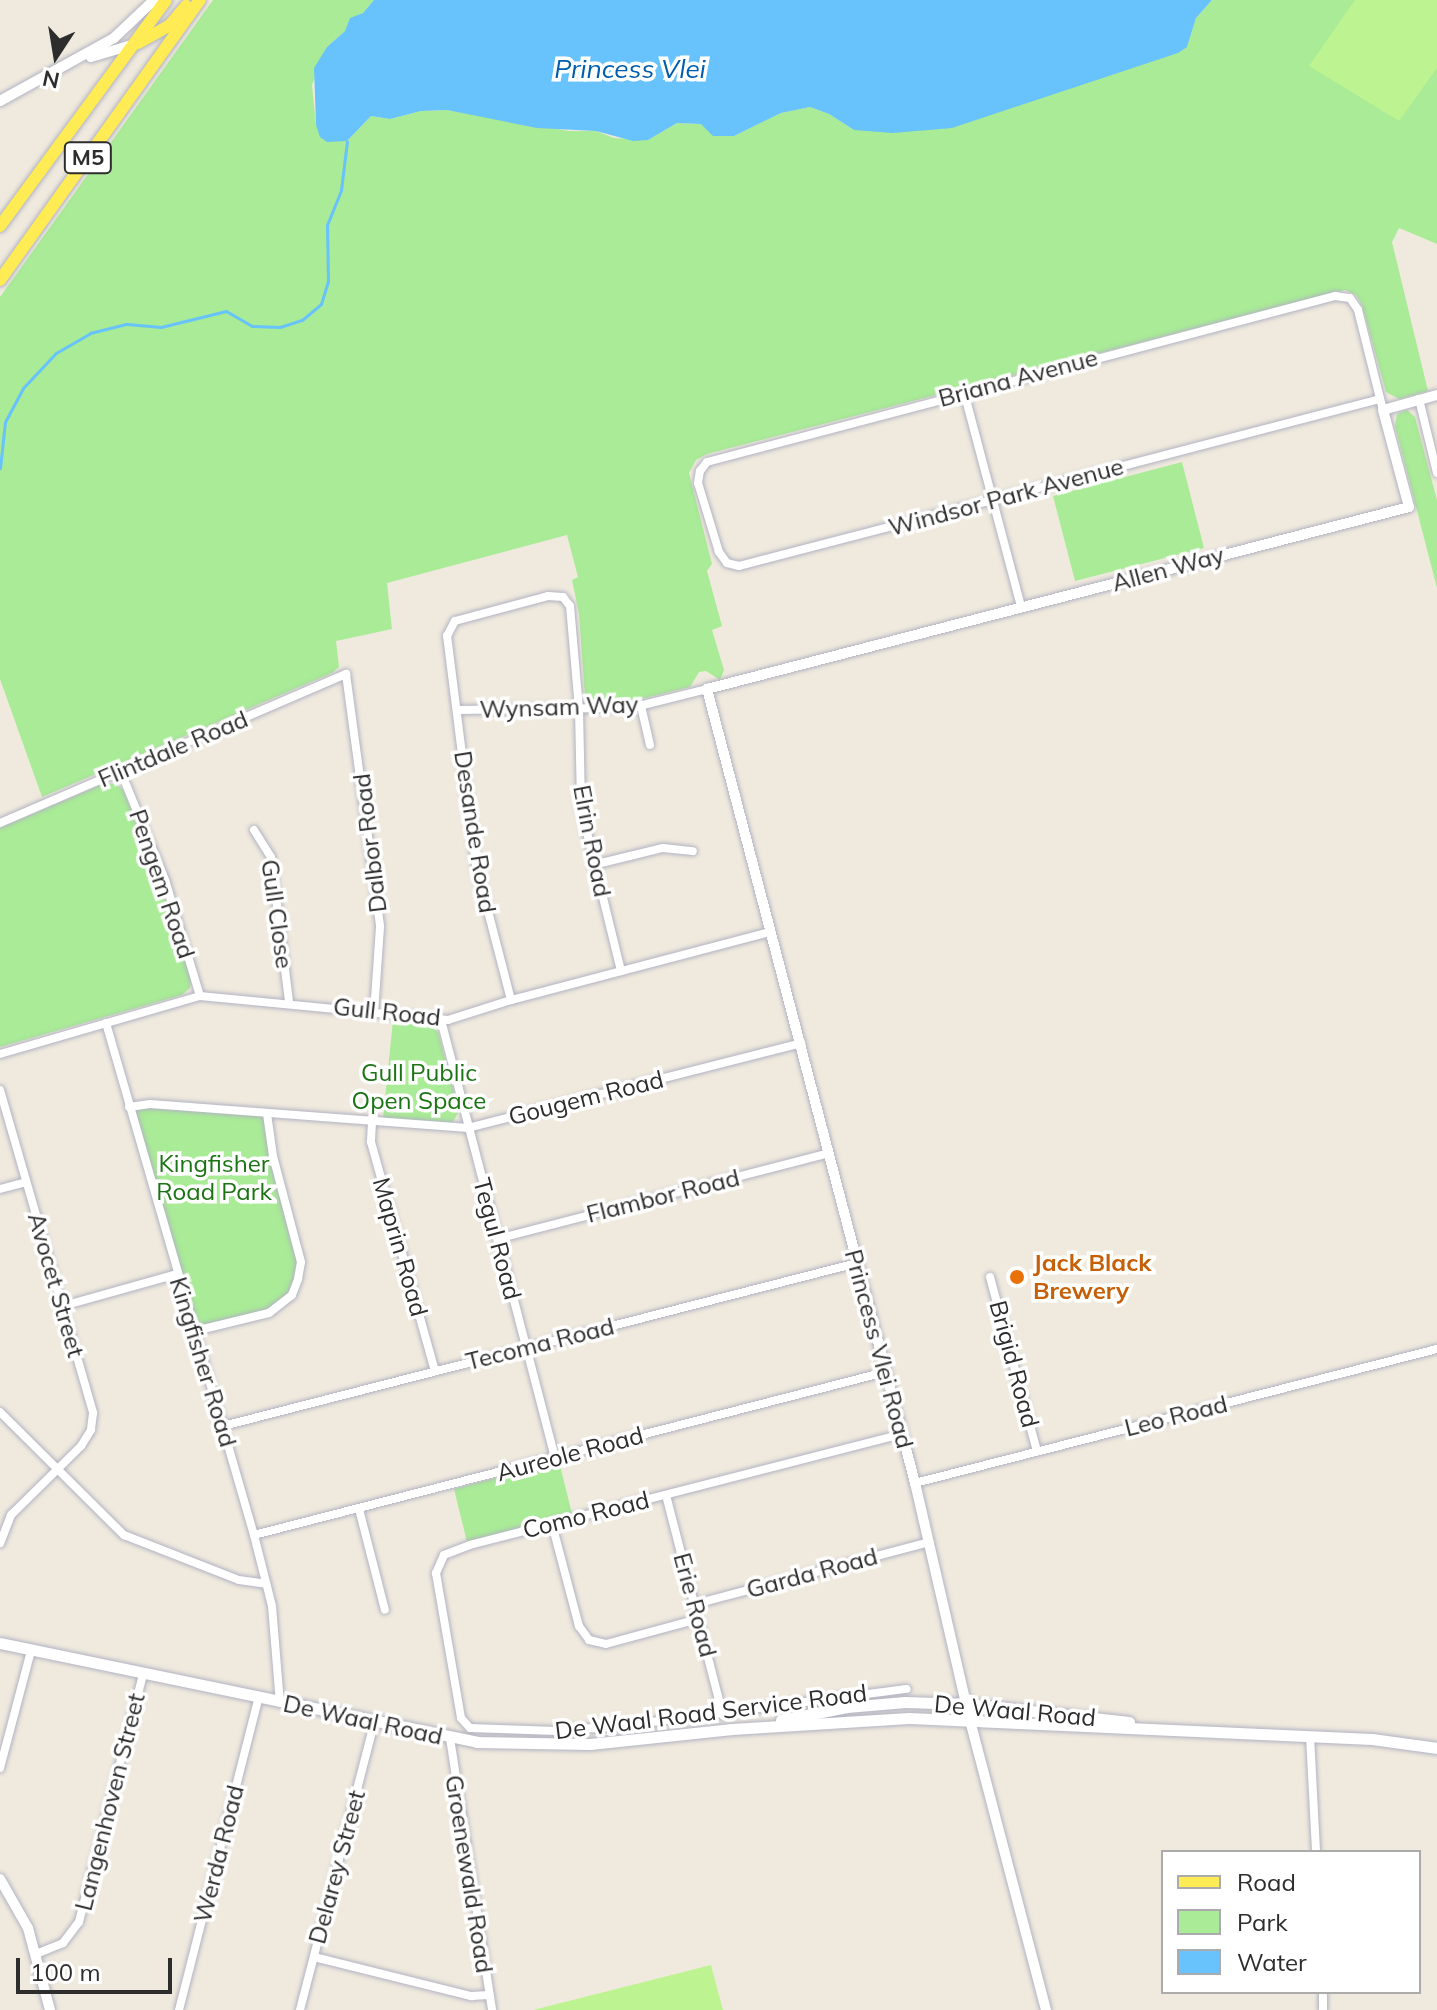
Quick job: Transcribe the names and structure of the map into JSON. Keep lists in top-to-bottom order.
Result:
{
  "streets": {
    "main road": ["M5", "De Waal Road"],
    "street": [
      "Briana Avenue",
      "Windsor Park Avenue",
      "Allen Way",
      "Wynsam Way",
      "Flintdale Road",
      "Desande Road",
      "Elrin Road",
      "Dalbor Road",
      "Pengem Road",
      "Gull Close",
      "Gull Road",
      "Gougem Road",
      "Flambor Road",
      "Tegul Road",
      "Maprin Road",
      "Avocet Street",
      "Tecoma Road",
      "Princess Vlei Road",
      "Kingfisher Road",
      "Brigid Road",
      "Leo Road",
      "Aureole Road",
      "Como Road",
      "Garda Road",
      "Erie Road",
      "De Waal Road Service Road",
      "Langenhoven Street",
      "Werda Road",
      "Delarey Street",
      "Groenewald Road"
    ]
  },
  "crossings": [
    ["Briana Avenue", "Windsor Park Avenue"],
    ["Briana Avenue", "Allen Way"],
    ["Windsor Park Avenue", "Allen Way"],
    ["Allen Way", "Wynsam Way"],
    ["Allen Way", "Princess Vlei Road"],
    ["Wynsam Way", "Desande Road"],
    ["Wynsam Way", "Elrin Road"],
    ["Wynsam Way", "Princess Vlei Road"],
    ["Flintdale Road", "Dalbor Road"],
    ["Flintdale Road", "Pengem Road"],
    ["Desande Road", "Elrin Road"],
    ["Desande Road", "Gull Road"],
    ["Elrin Road", "Gull Road"],
    ["Dalbor Road", "Gull Road"],
    ["Pengem Road", "Gull Road"],
    ["Gull Close", "Gull Road"],
    ["Gull Road", "Tegul Road"],
    ["Gull Road", "Princess Vlei Road"],
    ["Gull Road", "Kingfisher Road"],
    ["Gougem Road", "Tegul Road"],
    ["Gougem Road", "Maprin Road"],
    ["Gougem Road", "Princess Vlei Road"],
    ["Gougem Road", "Kingfisher Road"],
    ["Flambor Road", "Tegul Road"],
    ["Flambor Road", "Princess Vlei Road"],
    ["Tegul Road", "Tecoma Road"],
    ["Tegul Road", "Aureole Road"],
    ["Maprin Road", "Tecoma Road"],
    ["Tecoma Road", "Princess Vlei Road"],
    ["Tecoma Road", "Kingfisher Road"],
    ["Princess Vlei Road", "Leo Road"],
    ["Princess Vlei Road", "Aureole Road"],
    ["Princess Vlei Road", "Como Road"],
    ["Princess Vlei Road", "Garda Road"],
    ["Princess Vlei Road", "De Waal Road"],
    ["Kingfisher Road", "Aureole Road"],
    ["Kingfisher Road", "De Waal Road"],
    ["Brigid Road", "Leo Road"],
    ["Como Road", "Erie Road"],
    ["Como Road", "De Waal Road Service Road"],
    ["Garda Road", "Erie Road"],
    ["Erie Road", "De Waal Road Service Road"],
    ["De Waal Road", "Langenhoven Street"],
    ["De Waal Road", "Werda Road"],
    ["De Waal Road", "Delarey Street"],
    ["De Waal Road", "Groenewald Road"]
  ],
  "water": ["Princess Vlei"],
  "parks": ["Gull Public Open Space", "Kingfisher Road Park"],
  "places": ["Jack Black Brewery"],
  "legend": ["Road", "Park", "Water"],
  "scale_bar": "100 m",
  "north": "bottom"
}
